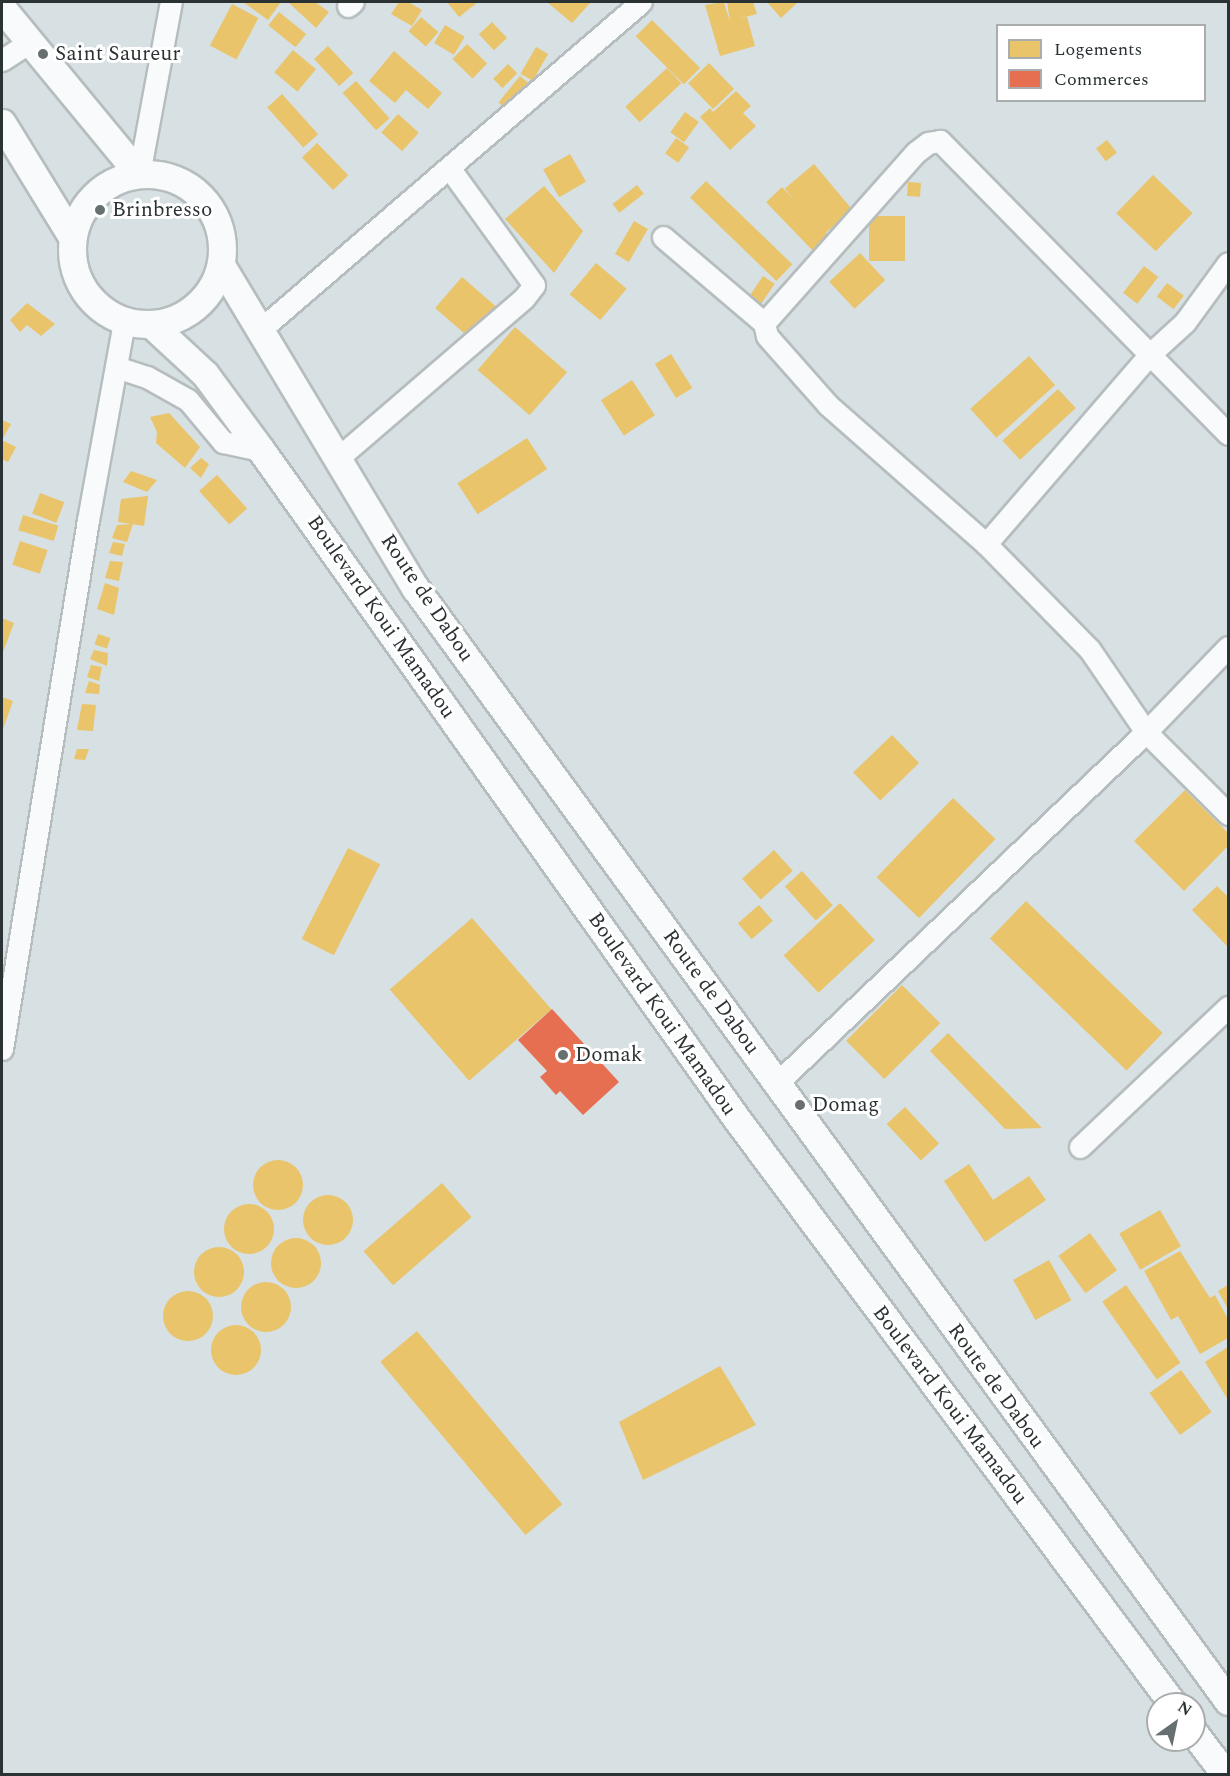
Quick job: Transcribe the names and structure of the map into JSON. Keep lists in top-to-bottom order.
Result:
{
  "streets": {
    "main road": ["Route de Dabou", "Boulevard Koui Mamadou"]
  },
  "crossings": [
    ["Route de Dabou", "Boulevard Koui Mamadou"]
  ],
  "places": [
    "Saint Saureur",
    "Brinbresso",
    "Domak",
    "Domag"
  ],
  "legend": ["Logements", "Commerces"],
  "north": "top right"
}
